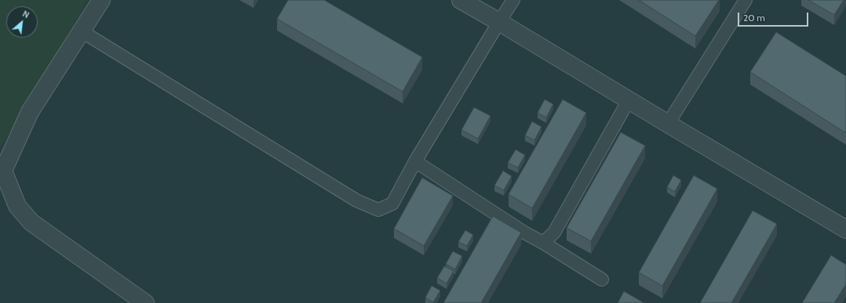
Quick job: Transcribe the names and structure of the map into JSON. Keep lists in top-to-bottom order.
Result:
{
  "scale_bar": "20 m",
  "north": "top right"
}
